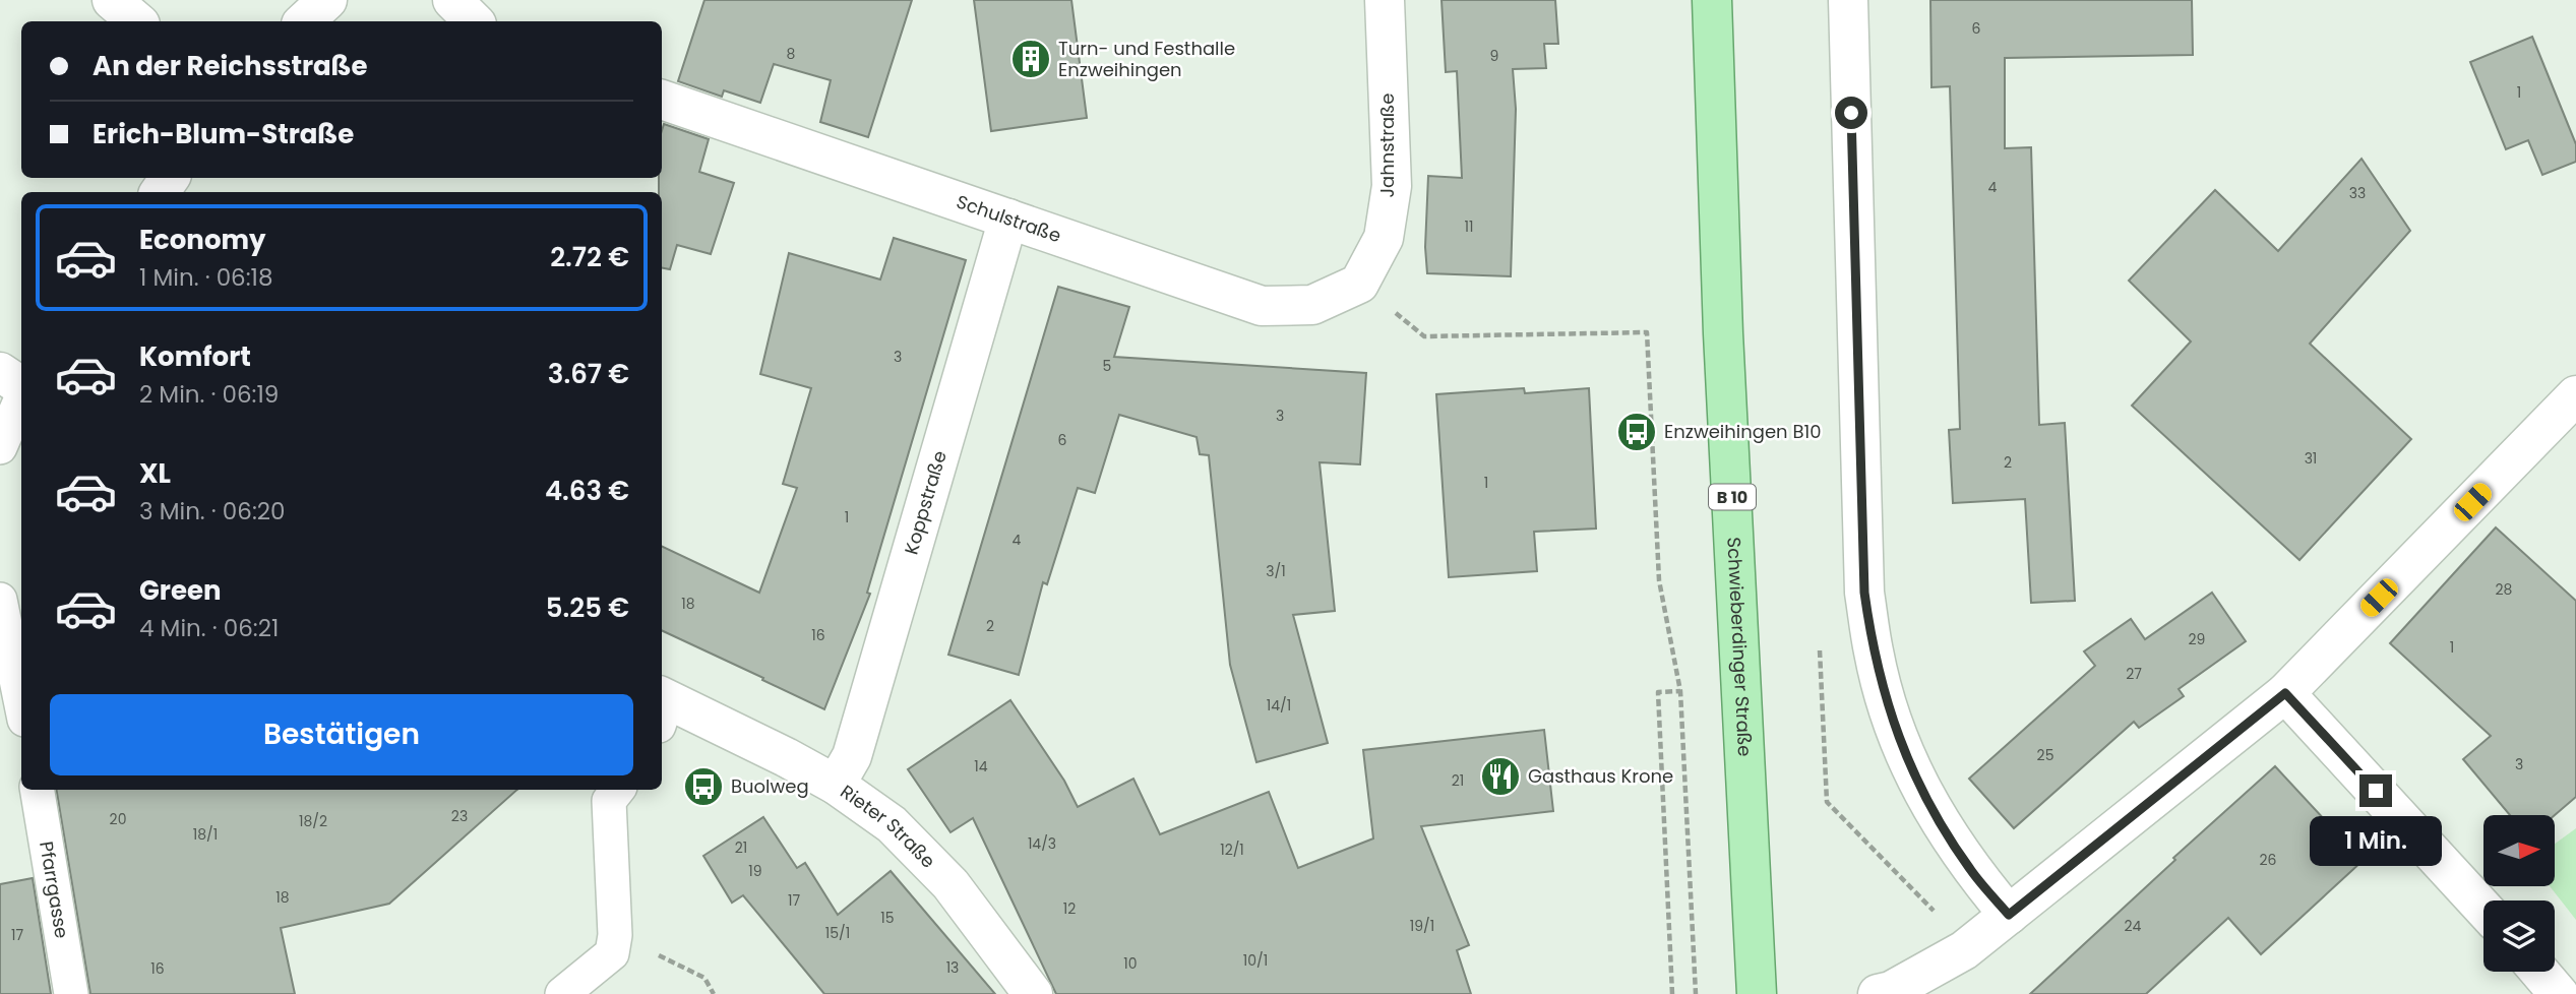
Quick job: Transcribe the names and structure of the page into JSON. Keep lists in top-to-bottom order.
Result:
{
  "streets": {
    "main road": ["B 10", "Schwieberdinger Straße"],
    "street": [
      "Jahnstraße",
      "Schulstraße",
      "Koppstraße",
      "Rieter Straße"
    ],
    "lane": ["Pfarrgasse"]
  },
  "crossings": [
    ["Jahnstraße", "Schulstraße"],
    ["Schulstraße", "Koppstraße"],
    ["Koppstraße", "Rieter Straße"]
  ],
  "places": {
    "building": ["Turn- und Festhalle Enzweihingen"],
    "bus stop": ["Enzweihingen B10", "Buolweg"],
    "restaurant": ["Gasthaus Krone"]
  },
  "house_numbers": [
    "6",
    "8",
    "9",
    "1",
    "4",
    "33",
    "11",
    "3",
    "5",
    "3",
    "6",
    "31",
    "2",
    "1",
    "1",
    "4",
    "3/1",
    "28",
    "18",
    "2",
    "16",
    "29",
    "1",
    "27",
    "14/1",
    "25",
    "3",
    "14",
    "21",
    "23",
    "20",
    "18/2",
    "18/1",
    "14/3",
    "21",
    "12/1",
    "26",
    "19",
    "18",
    "17",
    "12",
    "15",
    "19/1",
    "24",
    "15/1",
    "17",
    "10/1",
    "10",
    "13",
    "16"
  ],
  "north": "right",
  "page": {
    "banner": ["An der Reichsstraße", "Erich-Blum-Straße"],
    "list": [
      {
        "name": "Economy",
        "note": "1 Min. · 06:18",
        "value": "2.72 €"
      },
      {
        "name": "Komfort",
        "note": "2 Min. · 06:19",
        "value": "3.67 €"
      },
      {
        "name": "XL",
        "note": "3 Min. · 06:20",
        "value": "4.63 €"
      },
      {
        "name": "Green",
        "note": "4 Min. · 06:21",
        "value": "5.25 €"
      }
    ],
    "buttons": "Bestätigen",
    "bubble": "1 Min."
  }
}
